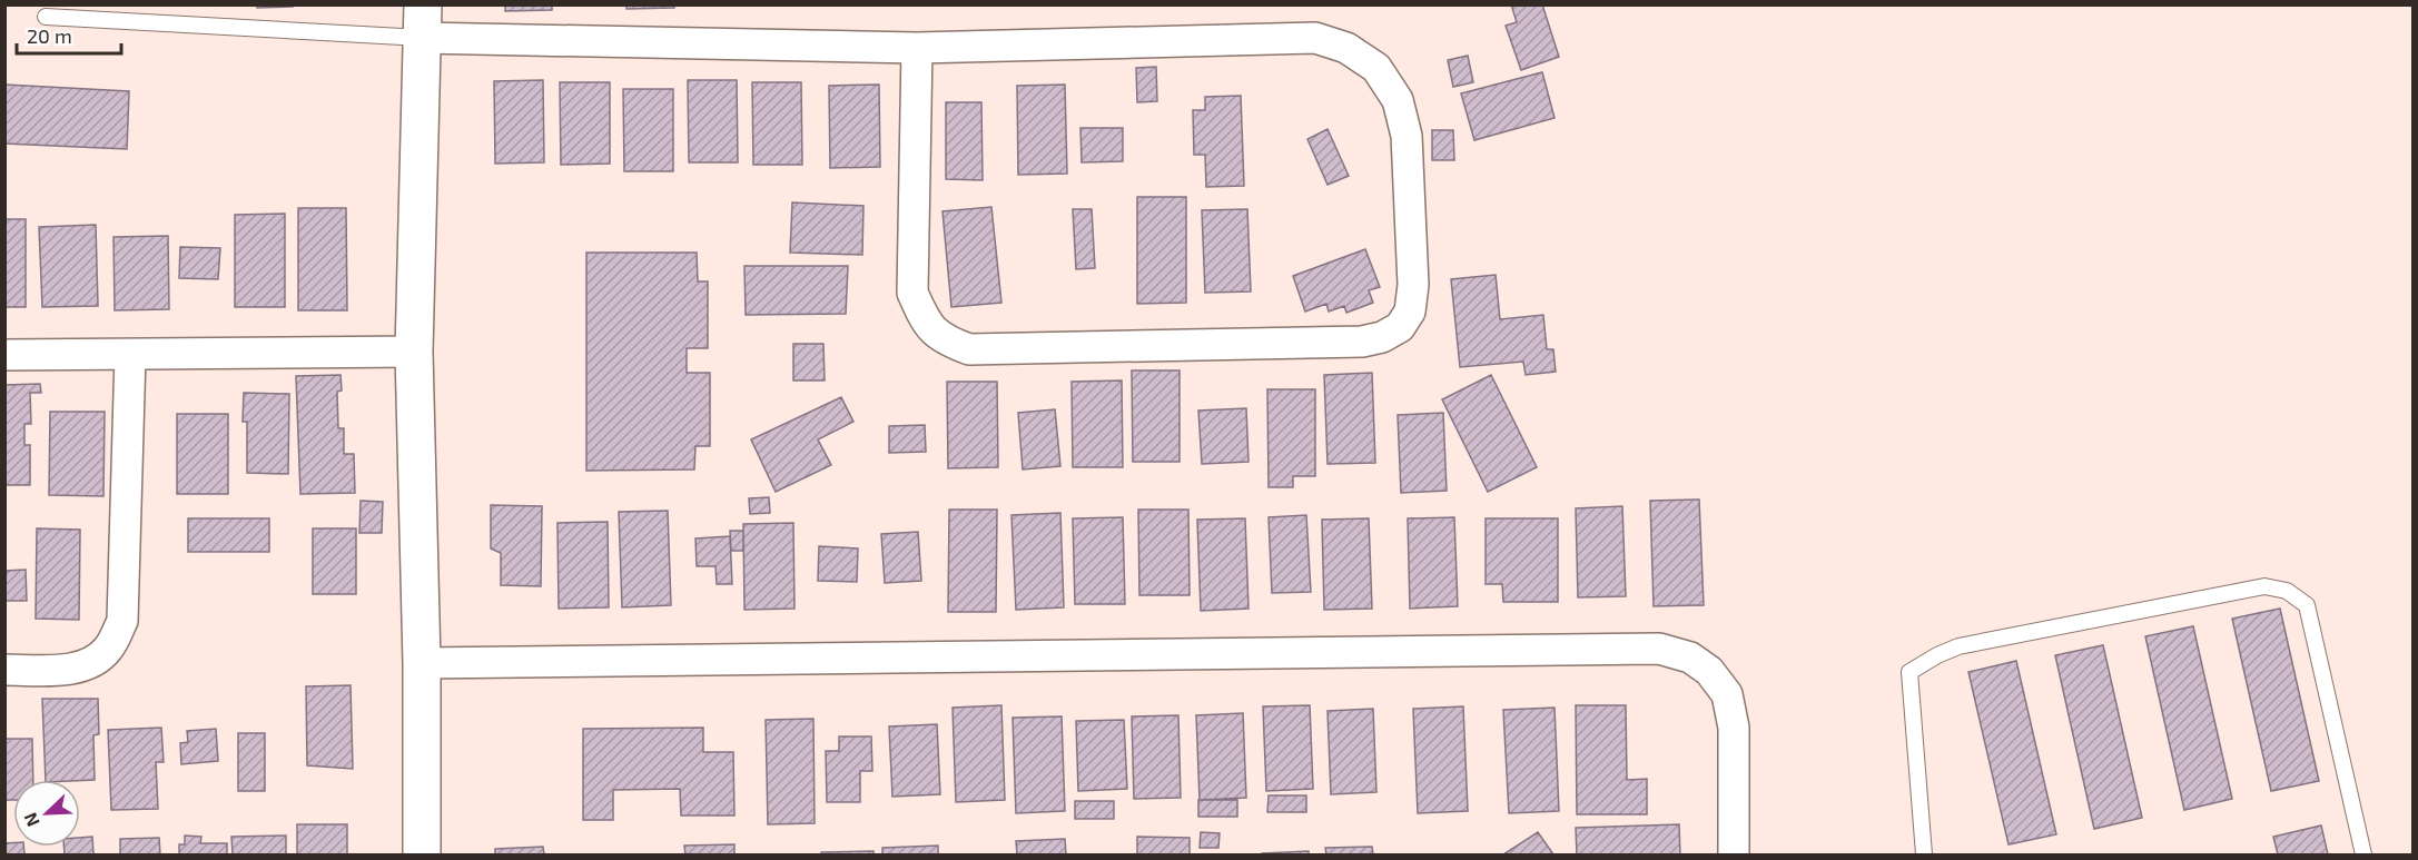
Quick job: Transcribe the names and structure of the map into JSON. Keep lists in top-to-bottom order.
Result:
{
  "scale_bar": "20 m",
  "north": "bottom left"
}
